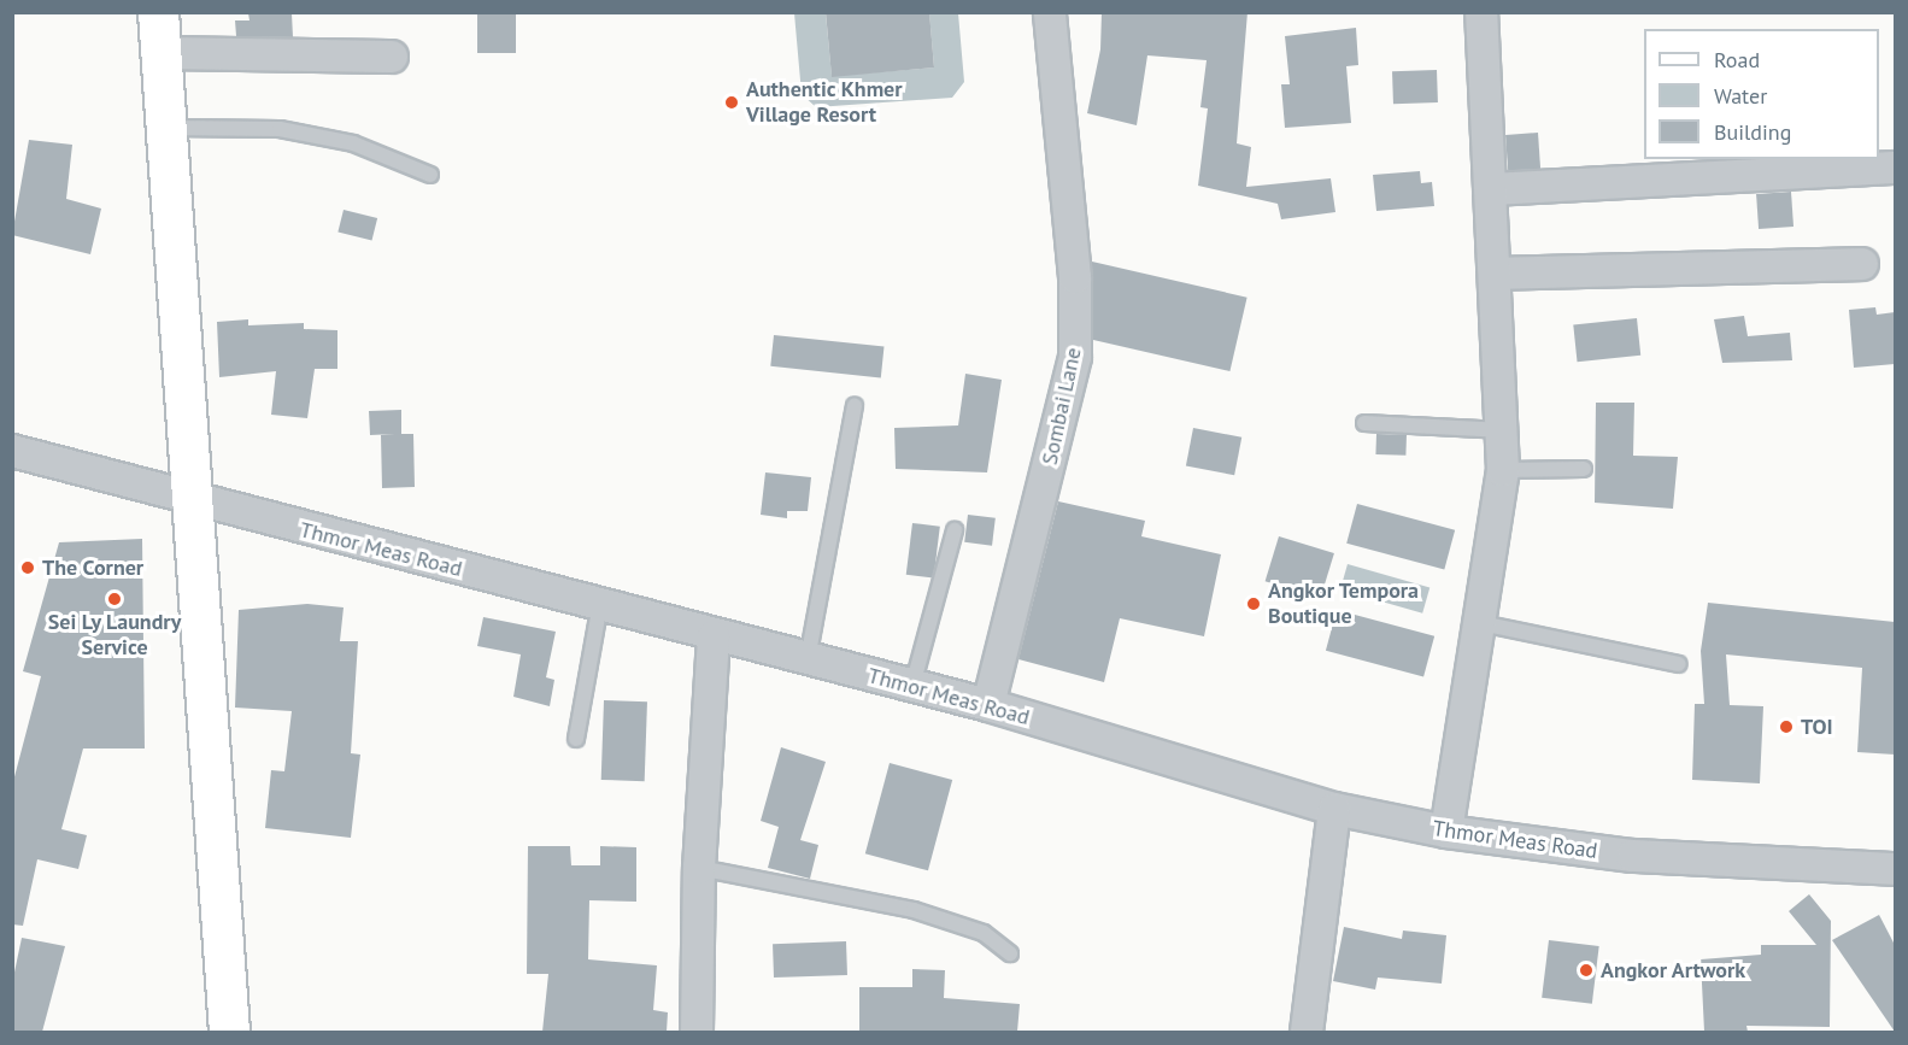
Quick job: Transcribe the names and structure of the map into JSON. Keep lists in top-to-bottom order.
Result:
{
  "streets": {
    "street": ["Sombai Lane", "Thmor Meas Road"]
  },
  "crossings": [
    ["Sombai Lane", "Thmor Meas Road"]
  ],
  "places": [
    "Authentic Khmer Village Resort",
    "The Corner",
    "Sei Ly Laundry Service",
    "Angkor Tempora Boutique",
    "TOI",
    "Angkor Artwork"
  ],
  "legend": ["Road", "Water", "Building"]
}
